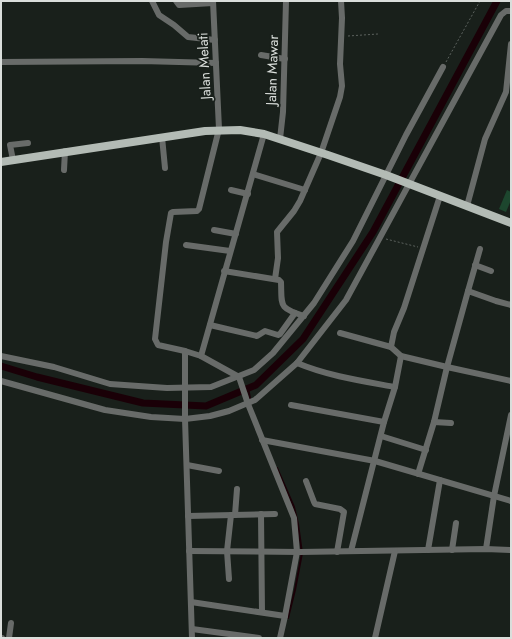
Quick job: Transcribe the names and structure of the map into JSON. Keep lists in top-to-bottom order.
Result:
{
  "streets": {
    "street": ["Jalan Melati", "Jalan Mawar"]
  }
}
